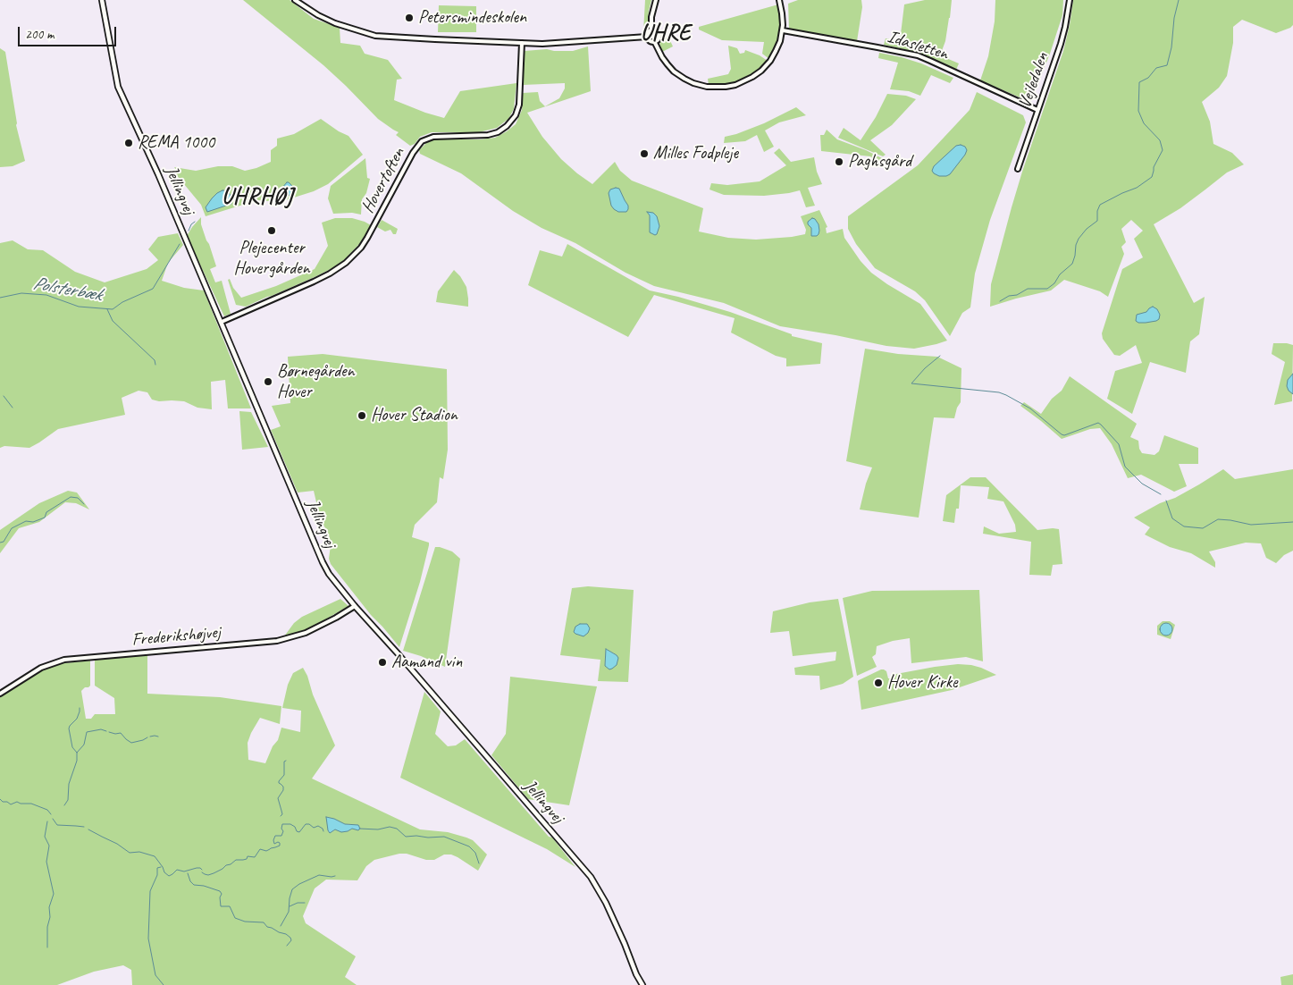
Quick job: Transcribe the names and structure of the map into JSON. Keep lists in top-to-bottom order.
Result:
{
  "streets": {
    "main road": ["Jellingvej"],
    "street": [
      "Idasletten",
      "Vejledalen",
      "Hovertoften",
      "Frederikshøjvej"
    ]
  },
  "crossings": [
    ["Idasletten", "Vejledalen"],
    ["Hovertoften", "Jellingvej"],
    ["Jellingvej", "Frederikshøjvej"]
  ],
  "districts": ["UHRE", "UHRHØJ"],
  "water": ["Polsterbæk"],
  "places": [
    "Petersmindeskolen",
    "REMA 1000",
    "Milles Fodpleje",
    "Paghsgård",
    "Plejecenter Hovergården",
    "Børnegården Hover",
    "Hover Stadion",
    "Aamand vin",
    "Hover Kirke"
  ],
  "scale_bar": "200 m"
}
